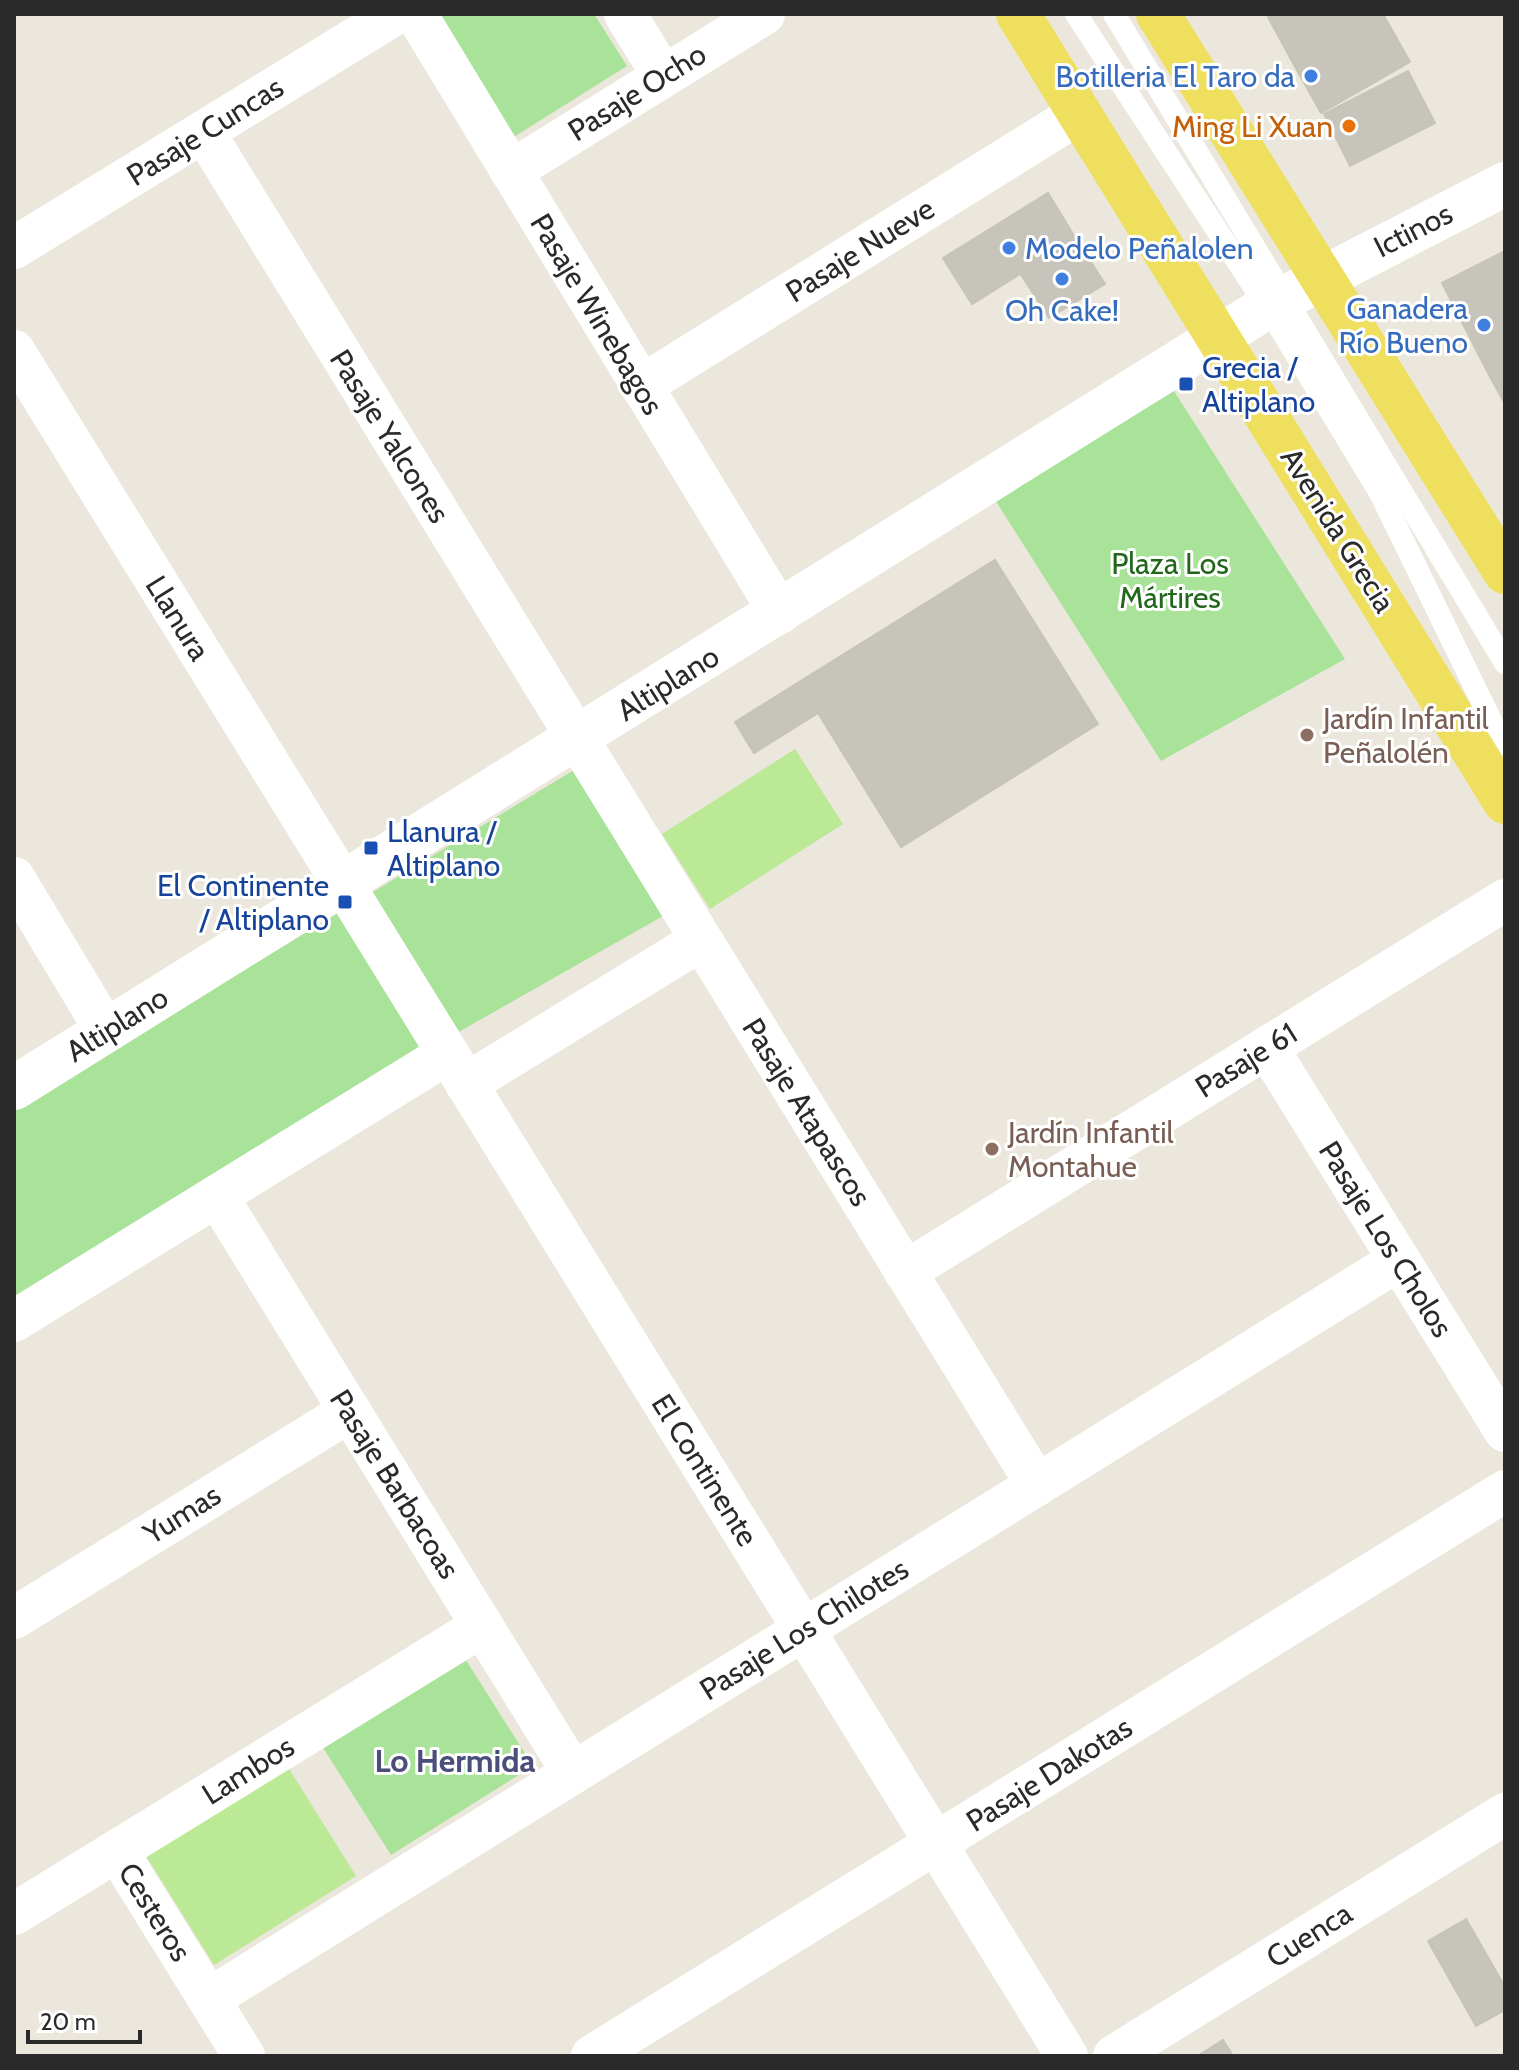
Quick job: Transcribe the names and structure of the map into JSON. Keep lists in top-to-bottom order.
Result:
{
  "streets": {
    "main road": ["Avenida Grecia"],
    "street": [
      "Pasaje Ocho",
      "Pasaje Cuncas",
      "Ictinos",
      "Pasaje Nueve",
      "Pasaje Winebagos",
      "Pasaje Yalcones",
      "Llanura",
      "Altiplano",
      "Pasaje 61",
      "Pasaje Atapascos",
      "Pasaje Los Cholos",
      "El Continente",
      "Pasaje Barbacoas",
      "Yumas",
      "Pasaje Los Chilotes",
      "Lambos",
      "Pasaje Dakotas",
      "Cesteros",
      "Cuenca"
    ]
  },
  "crossings": [
    ["Pasaje Ocho", "Pasaje Winebagos"],
    ["Pasaje Cuncas", "Pasaje Yalcones"],
    ["Ictinos", "Altiplano"],
    ["Pasaje Nueve", "Pasaje Winebagos"],
    ["Pasaje Nueve", "Avenida Grecia"],
    ["Pasaje Winebagos", "Altiplano"],
    ["Pasaje Yalcones", "Altiplano"],
    ["Pasaje Yalcones", "Pasaje Atapascos"],
    ["Avenida Grecia", "Altiplano"],
    ["Llanura", "Altiplano"],
    ["Llanura", "El Continente"],
    ["Altiplano", "Pasaje Atapascos"],
    ["Altiplano", "El Continente"],
    ["Pasaje 61", "Pasaje Atapascos"],
    ["Pasaje 61", "Pasaje Los Cholos"],
    ["Pasaje Atapascos", "Pasaje Los Chilotes"],
    ["Pasaje Los Cholos", "Pasaje Los Chilotes"],
    ["El Continente", "Pasaje Los Chilotes"],
    ["El Continente", "Pasaje Dakotas"],
    ["Pasaje Barbacoas", "Yumas"],
    ["Pasaje Barbacoas", "Pasaje Los Chilotes"],
    ["Pasaje Barbacoas", "Lambos"],
    ["Pasaje Los Chilotes", "Cesteros"],
    ["Lambos", "Cesteros"]
  ],
  "districts": ["Lo Hermida"],
  "parks": ["Plaza Los Mártires"],
  "places": {
    "other": [
      "Botilleria El Taro da",
      "Ming Li Xuan",
      "Modelo Peñalolen",
      "Oh Cake!",
      "Ganadera Río Bueno",
      "Jardín Infantil Peñalolén",
      "Jardín Infantil Montahue"
    ],
    "transit": ["Grecia / Altiplano", "Llanura / Altiplano", "El Continente / Altiplano"]
  },
  "scale_bar": "20 m"
}
